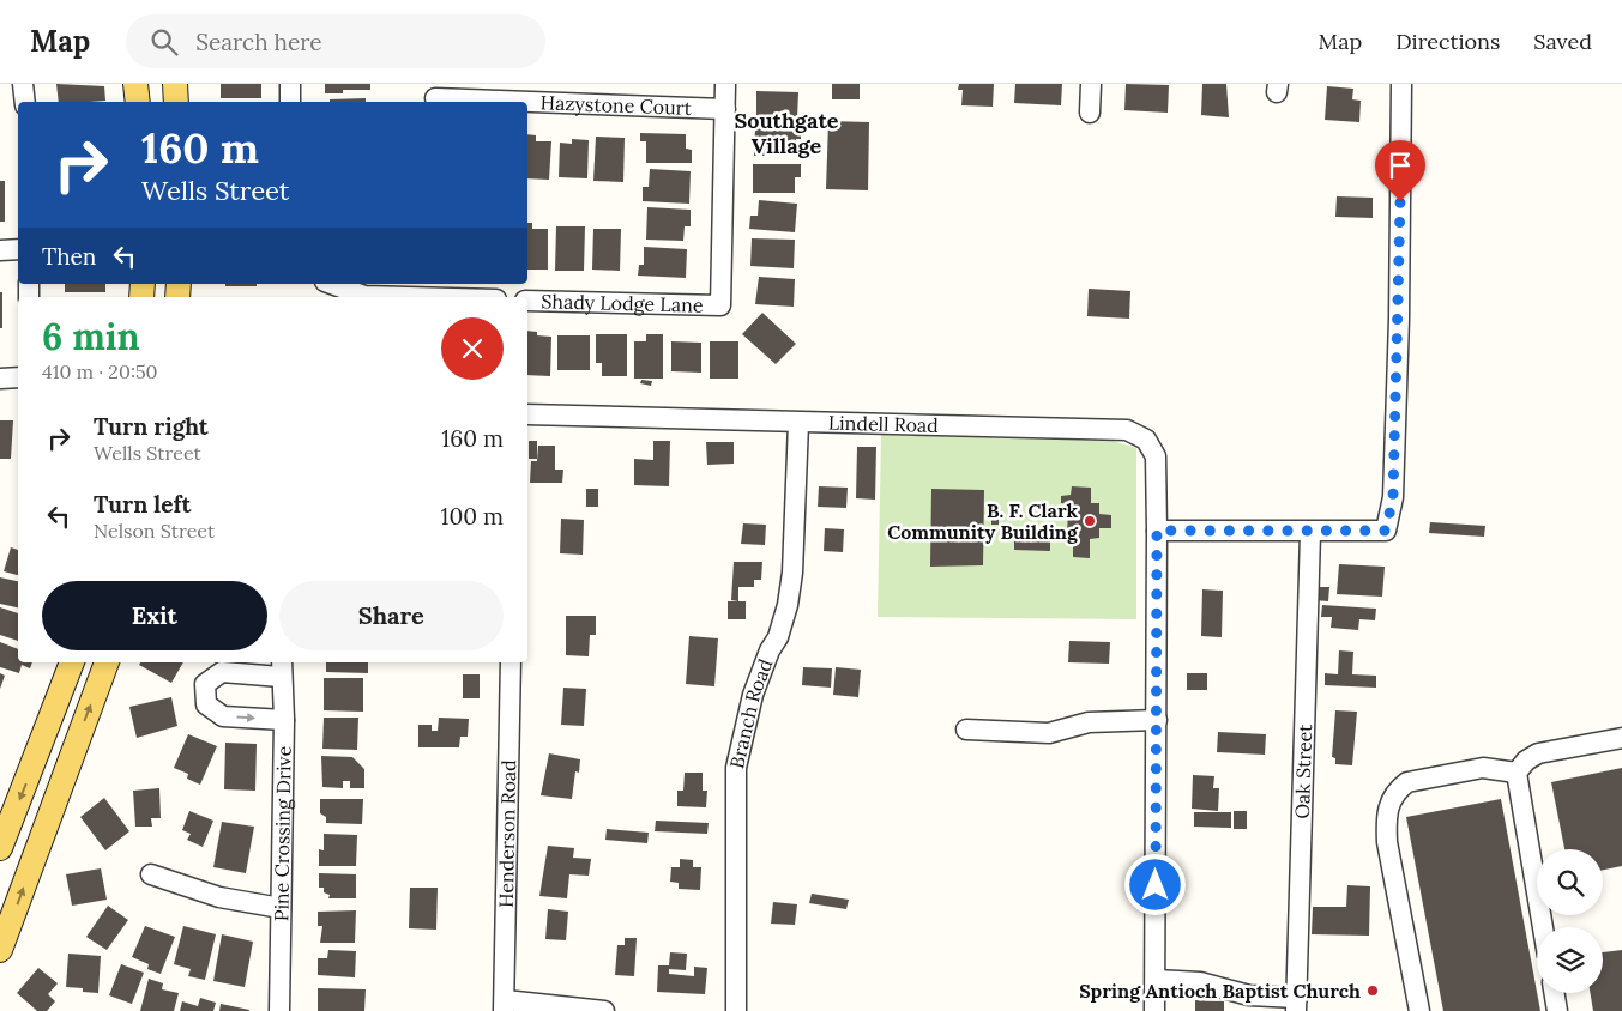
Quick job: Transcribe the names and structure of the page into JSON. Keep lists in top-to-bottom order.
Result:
{
  "streets": {
    "street": [
      "Hazystone Court",
      "Shady Lodge Lane",
      "Lindell Road",
      "Branch Road",
      "Oak Street",
      "Pine Crossing Drive",
      "Henderson Road"
    ]
  },
  "crossings": [
    ["Hazystone Court", "Shady Lodge Lane"],
    ["Lindell Road", "Branch Road"]
  ],
  "districts": ["Southgate Village"],
  "places": ["B. F. Clark Community Building", "Spring Antioch Baptist Church"],
  "page": {
    "header": "Map",
    "search": "Search here",
    "nav": ["Map", "Directions", "Saved"],
    "turn": ["160 m", "Wells Street"],
    "then": "Then",
    "heading": ["6 min", "410 m · 20:50"],
    "list": [
      {
        "name": "Turn right",
        "note": "Wells Street",
        "value": "160 m"
      },
      {
        "name": "Turn left",
        "note": "Nelson Street",
        "value": "100 m"
      }
    ],
    "buttons": ["Exit", "Share"]
  }
}
